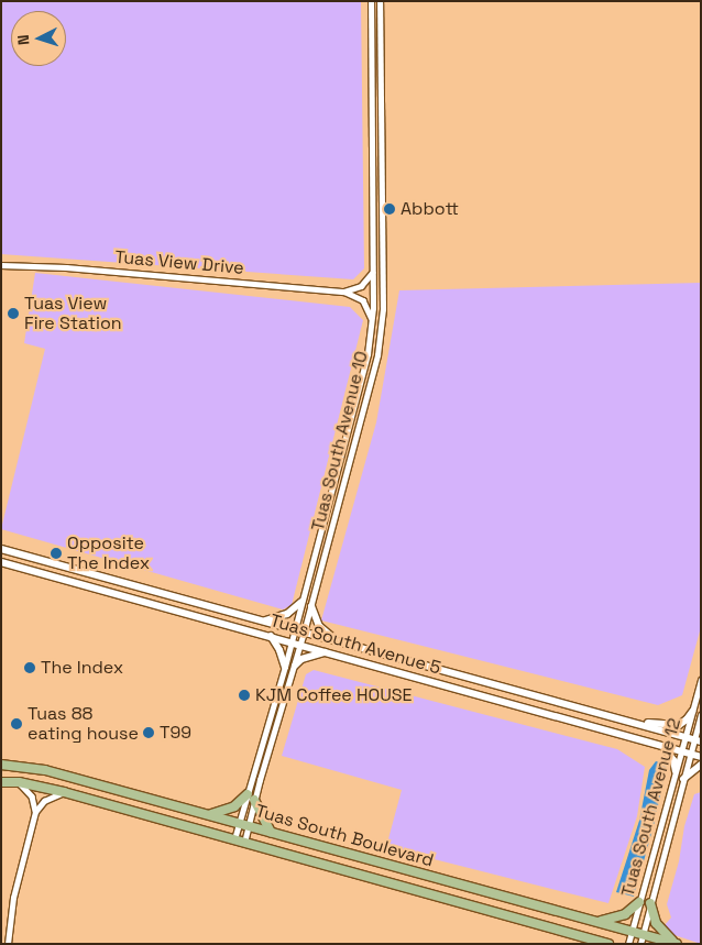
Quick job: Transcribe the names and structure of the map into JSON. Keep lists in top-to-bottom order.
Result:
{
  "streets": {
    "main road": ["Tuas South Avenue 5", "Tuas South Boulevard"],
    "street": ["Tuas View Drive", "Tuas South Avenue 10", "Tuas South Avenue 12"]
  },
  "crossings": [
    ["Tuas View Drive", "Tuas South Avenue 10"],
    ["Tuas South Avenue 10", "Tuas South Avenue 5"],
    ["Tuas South Avenue 10", "Tuas South Boulevard"],
    ["Tuas South Avenue 5", "Tuas South Avenue 12"],
    ["Tuas South Avenue 12", "Tuas South Boulevard"]
  ],
  "places": [
    "Abbott",
    "Tuas View Fire Station",
    "Opposite The Index",
    "The Index",
    "KJM Coffee HOUSE",
    "Tuas 88 eating house",
    "T99"
  ],
  "north": "left"
}
